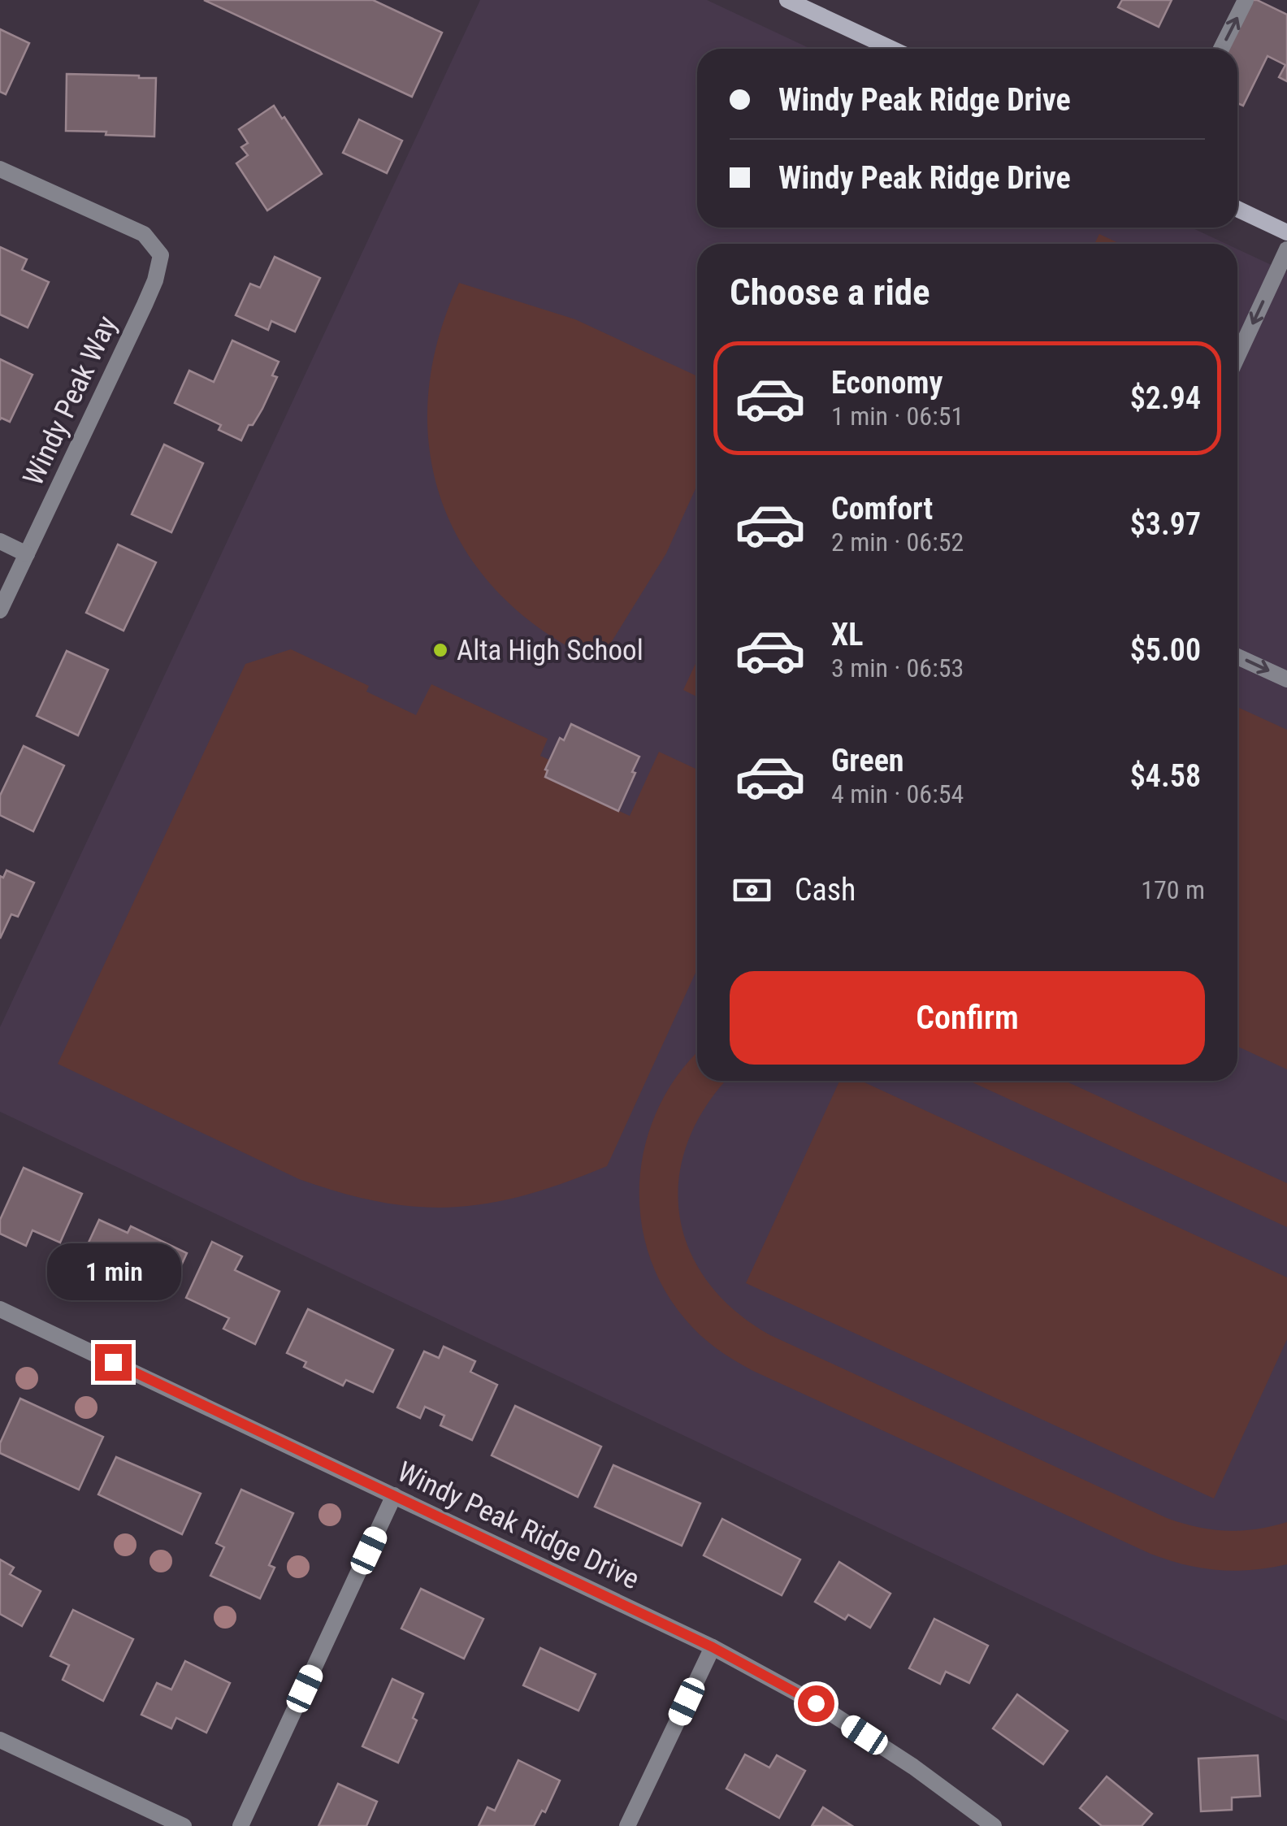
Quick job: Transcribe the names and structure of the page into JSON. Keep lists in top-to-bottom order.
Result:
{
  "streets": {
    "street": ["Windy Peak Way", "Windy Peak Ridge Drive"]
  },
  "places": ["Alta High School"],
  "page": {
    "banner": ["Windy Peak Ridge Drive", "Windy Peak Ridge Drive"],
    "heading": "Choose a ride",
    "list": [
      {
        "name": "Economy",
        "note": "1 min · 06:51",
        "value": "$2.94"
      },
      {
        "name": "Comfort",
        "note": "2 min · 06:52",
        "value": "$3.97"
      },
      {
        "name": "XL",
        "note": "3 min · 06:53",
        "value": "$5.00"
      },
      {
        "name": "Green",
        "note": "4 min · 06:54",
        "value": "$4.58"
      }
    ],
    "pay": ["Cash", "170 m"],
    "buttons": "Confirm",
    "bubble": "1 min"
  }
}
